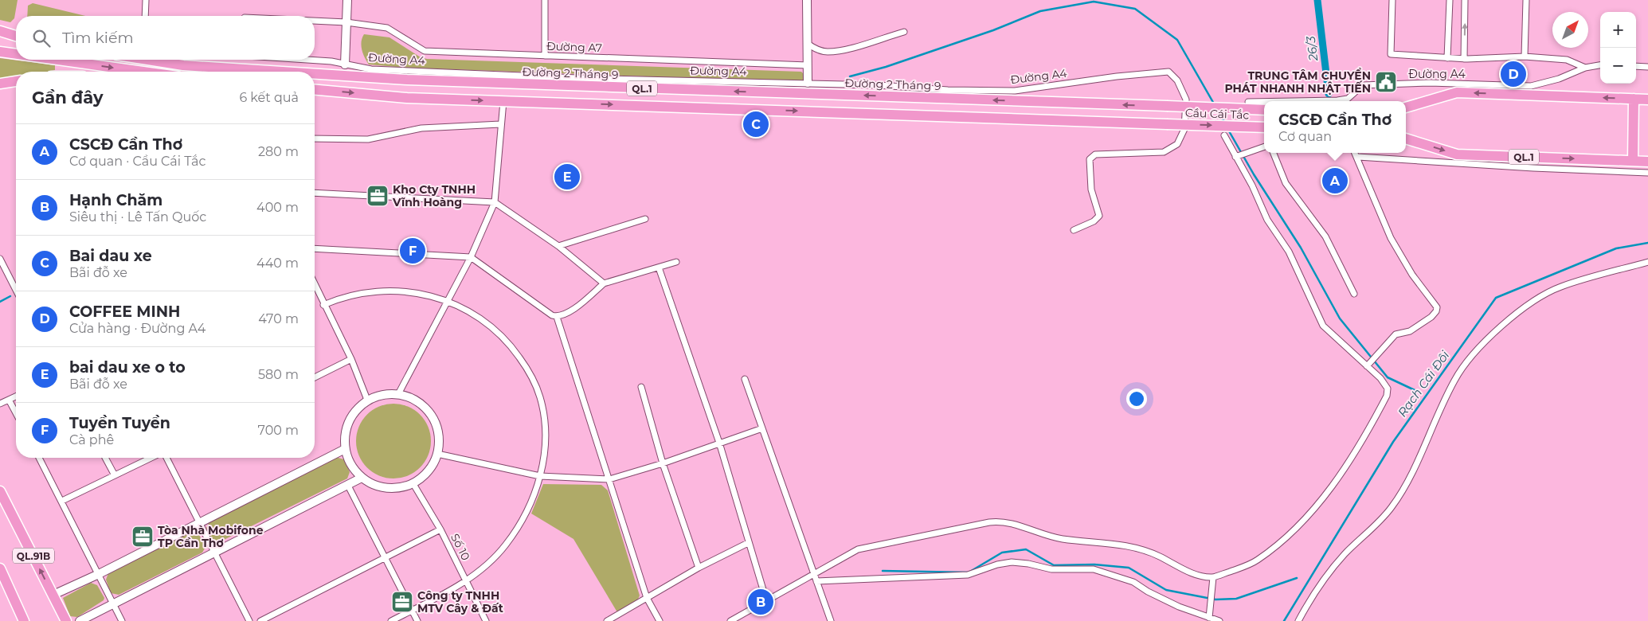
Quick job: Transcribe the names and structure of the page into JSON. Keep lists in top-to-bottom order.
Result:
{
  "streets": {
    "highway": [
      "Đường 2 Tháng 9",
      "QL.1",
      "Cầu Cái Tắc",
      "QL.91B"
    ],
    "street": ["Đường A7", "Đường A4", "Số 10"]
  },
  "crossings": [
    ["Đường 2 Tháng 9", "Cầu Cái Tắc"],
    ["QL.1", "Cầu Cái Tắc"]
  ],
  "one_way": ["Đường 2 Tháng 9", "Cầu Cái Tắc"],
  "water": ["26/3", "Rạch Cái Đôi"],
  "places": {
    "public building": ["TRUNG TÂM CHUYỂN PHÁT NHANH NHẬT TIẾN"],
    "office": ["Kho Cty TNHH Vĩnh Hoàng", "Tòa Nhà Mobifone TP Cần Thơ", "Công ty TNHH MTV Cây & Đất"]
  },
  "north": "top right",
  "page": {
    "map_buttons": ["+", "−"],
    "search": "Tìm kiếm",
    "pins": [
      "D",
      "C",
      "E",
      "A",
      "F",
      "B"
    ],
    "heading": ["Gần đây", "6 kết quả"],
    "popup": ["CSCĐ Cần Thơ", "Cơ quan"],
    "list": [
      {
        "mark": "A",
        "name": "CSCĐ Cần Thơ",
        "note": "Cơ quan · Cầu Cái Tắc",
        "value": "280 m"
      },
      {
        "mark": "B",
        "name": "Hạnh Chăm",
        "note": "Siêu thị · Lê Tấn Quốc",
        "value": "400 m"
      },
      {
        "mark": "C",
        "name": "Bai dau xe",
        "note": "Bãi đỗ xe",
        "value": "440 m"
      },
      {
        "mark": "D",
        "name": "COFFEE MINH",
        "note": "Cửa hàng · Đường A4",
        "value": "470 m"
      },
      {
        "mark": "E",
        "name": "bai dau xe o to",
        "note": "Bãi đỗ xe",
        "value": "580 m"
      },
      {
        "mark": "F",
        "name": "Tuyền Tuyền",
        "note": "Cà phê",
        "value": "700 m"
      }
    ]
  }
}
